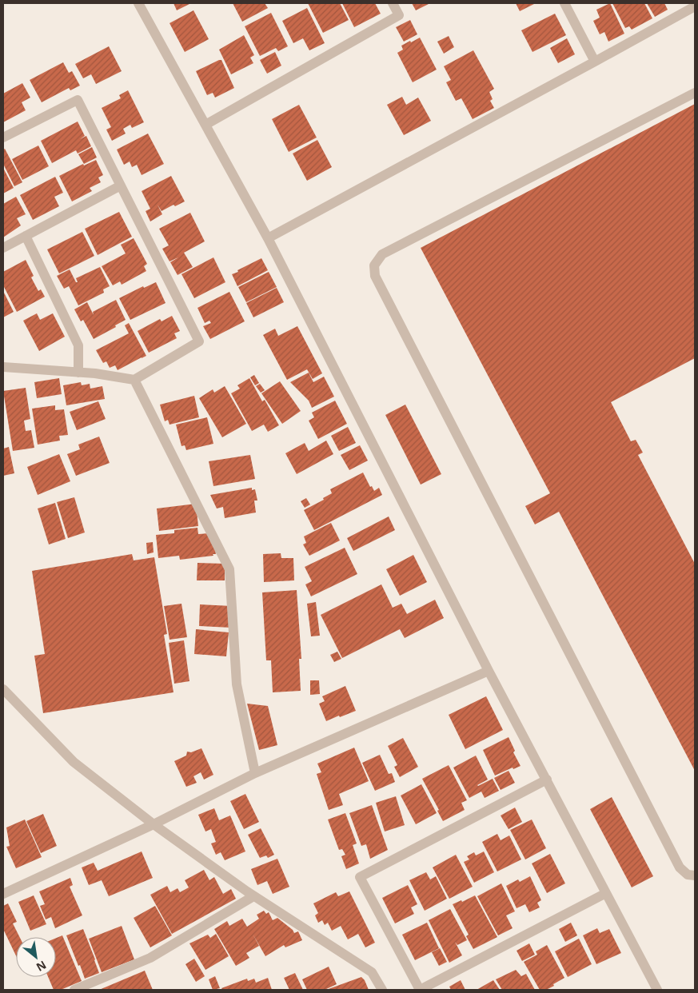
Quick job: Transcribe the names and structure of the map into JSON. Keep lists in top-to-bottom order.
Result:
{
  "north": "bottom right"
}
